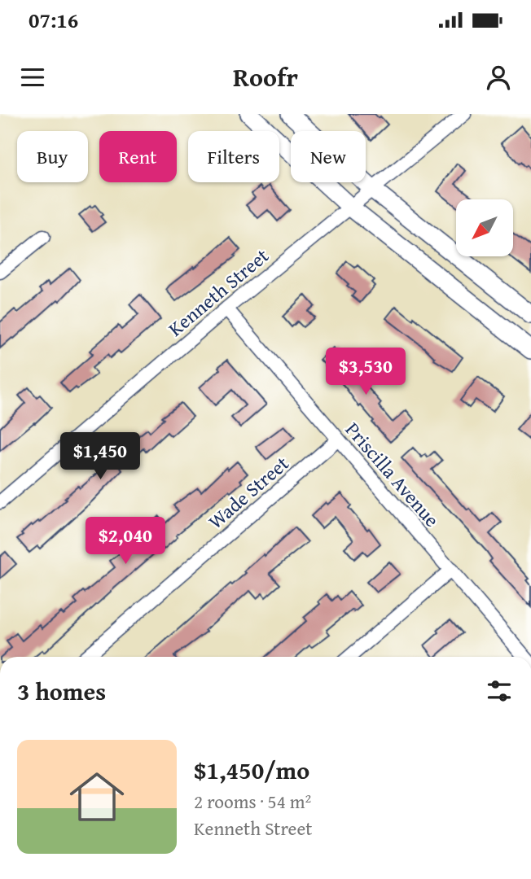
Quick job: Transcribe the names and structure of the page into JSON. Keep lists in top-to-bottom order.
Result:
{
  "streets": {
    "street": ["Kenneth Street", "Priscilla Avenue", "Wade Street"]
  },
  "crossings": [
    ["Kenneth Street", "Priscilla Avenue"],
    ["Priscilla Avenue", "Wade Street"]
  ],
  "north": "bottom left",
  "page": {
    "status": "07:16",
    "header": "Roofr",
    "chip": [
      "Buy",
      "Rent",
      "Filters",
      "New"
    ],
    "price": ["$3,530", "$1,450", "$2,040"],
    "heading": "3 homes",
    "list": [
      {
        "name": "$1,450/mo",
        "note": "2 rooms · 54 m² · Kenneth Street"
      }
    ]
  }
}
